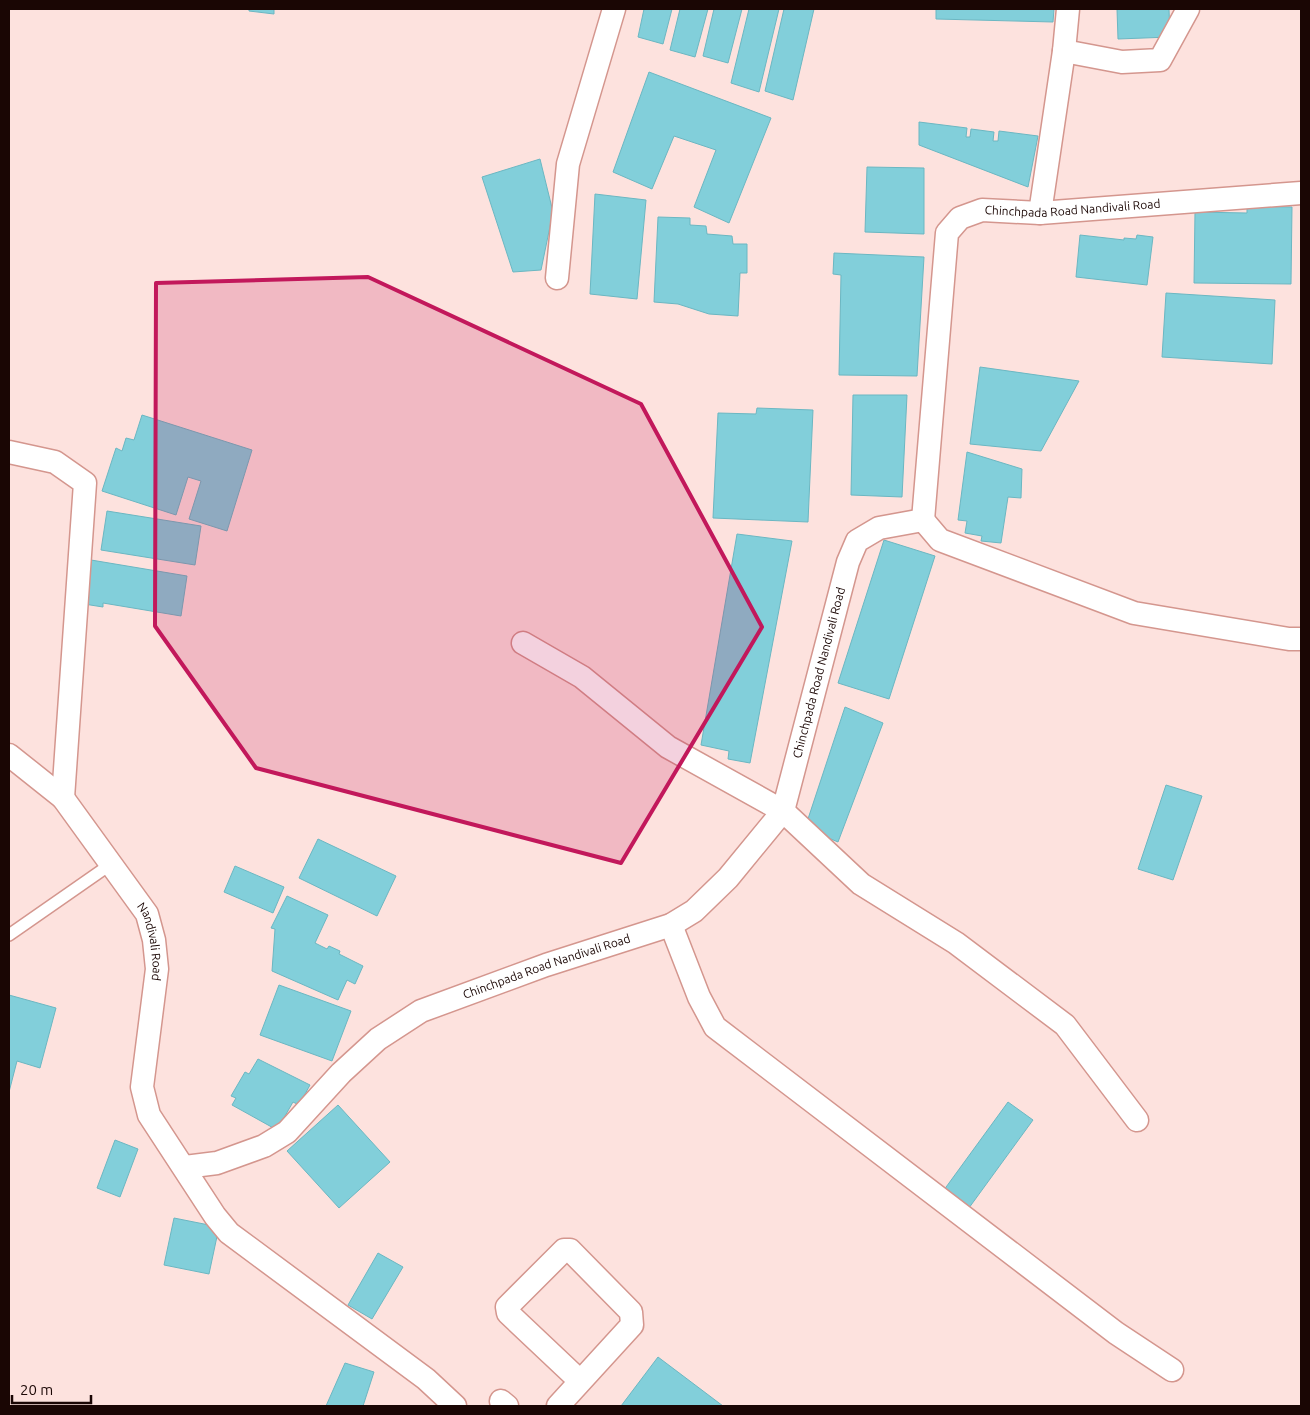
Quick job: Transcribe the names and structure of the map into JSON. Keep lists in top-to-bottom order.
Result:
{
  "streets": {
    "street": ["Chinchpada Road Nandivali Road", "Nandivali Road"]
  },
  "crossings": [
    ["Chinchpada Road Nandivali Road", "Nandivali Road"]
  ],
  "scale_bar": "20 m"
}
